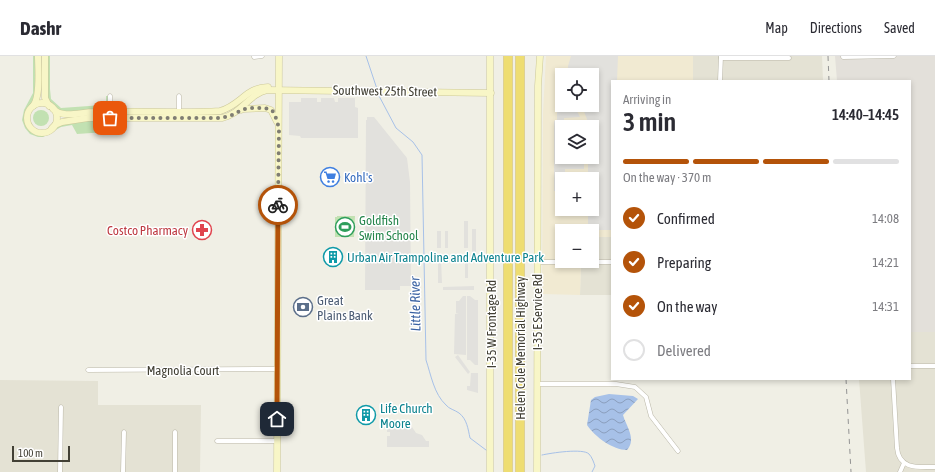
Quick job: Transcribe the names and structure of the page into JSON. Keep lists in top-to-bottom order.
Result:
{
  "streets": {
    "highway": ["Helen Cole Memorial Highway"],
    "street": [
      "Southwest 25th Street",
      "I-35 E Service Rd",
      "I-35 W Frontage Rd",
      "Magnolia Court"
    ]
  },
  "crossings": [
    ["Southwest 25th Street", "I-35 W Frontage Rd"]
  ],
  "water": ["Little River"],
  "places": {
    "supermarket": ["Kohl's"],
    "sports": ["Goldfish Swim School"],
    "pharmacy": ["Costco Pharmacy"],
    "building": ["Urban Air Trampoline and Adventure Park", "Life Church Moore"],
    "bank": ["Great Plains Bank"]
  },
  "scale_bar": "100 m",
  "page": {
    "header": "Dashr",
    "nav": ["Map", "Directions", "Saved"],
    "map_buttons": ["+", "−"],
    "heading": ["3 min", "Arriving in", "14:40–14:45"],
    "bar": "On the way · 370 m",
    "list": [
      ["Confirmed", "14:08"],
      ["Preparing", "14:21"],
      ["On the way", "14:31"],
      "Delivered"
    ],
    "scale": "100 m"
  }
}
